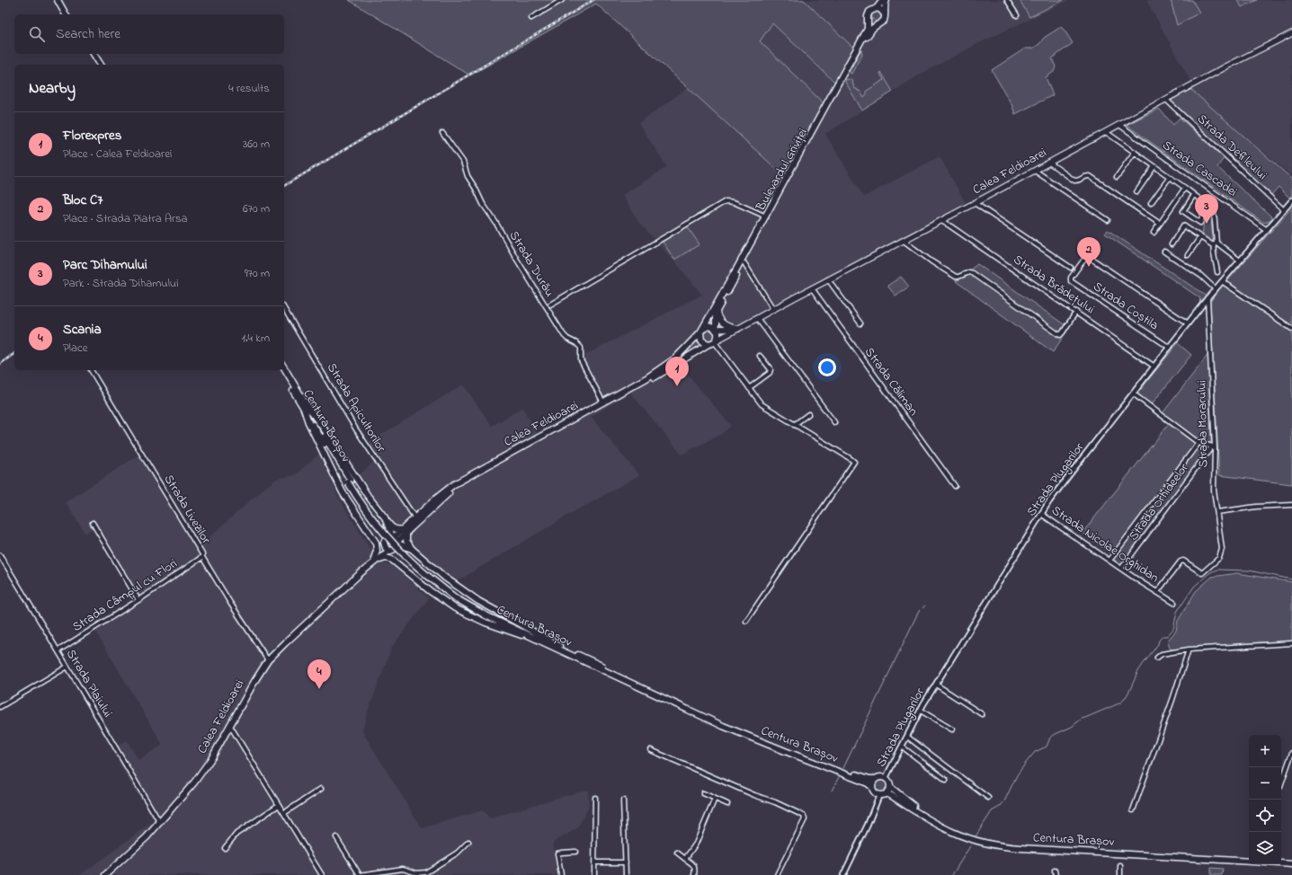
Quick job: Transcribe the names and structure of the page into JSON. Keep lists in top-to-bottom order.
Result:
{
  "streets": {
    "main road": ["Bulevardul Griviței", "Calea Feldioarei", "Centura Brașov"],
    "street": [
      "Strada Defileului",
      "Strada Cascadei",
      "Strada Durău",
      "Strada Brădețului",
      "Strada Coștila",
      "Strada Căliman",
      "Strada Apicultorilor",
      "Strada Morarului",
      "Strada Plugarilor",
      "Strada Orhideelor",
      "Strada Livezilor",
      "Strada Nicolae Orghidan",
      "Strada Câmpul cu Flori",
      "Strada Plaiului"
    ]
  },
  "crossings": [
    ["Strada Defileului", "Calea Feldioarei"],
    ["Strada Defileului", "Strada Plugarilor"],
    ["Strada Cascadei", "Calea Feldioarei"],
    ["Strada Cascadei", "Strada Plugarilor"],
    ["Bulevardul Griviței", "Calea Feldioarei"],
    ["Calea Feldioarei", "Strada Durău"],
    ["Calea Feldioarei", "Strada Brădețului"],
    ["Calea Feldioarei", "Strada Căliman"],
    ["Calea Feldioarei", "Strada Apicultorilor"],
    ["Calea Feldioarei", "Strada Livezilor"],
    ["Calea Feldioarei", "Strada Plaiului"],
    ["Strada Brădețului", "Strada Plugarilor"],
    ["Strada Coștila", "Strada Plugarilor"],
    ["Strada Morarului", "Strada Plugarilor"],
    ["Strada Morarului", "Strada Orhideelor"],
    ["Strada Morarului", "Strada Nicolae Orghidan"],
    ["Centura Brașov", "Strada Plugarilor"],
    ["Strada Plugarilor", "Strada Nicolae Orghidan"],
    ["Strada Orhideelor", "Strada Nicolae Orghidan"],
    ["Strada Livezilor", "Strada Câmpul cu Flori"],
    ["Strada Câmpul cu Flori", "Strada Plaiului"]
  ],
  "page": {
    "search": "Search here",
    "heading": ["Nearby", "4 results"],
    "list": [
      {
        "mark": "1",
        "name": "Florexpres",
        "note": "Place · Calea Feldioarei",
        "value": "360 m"
      },
      {
        "mark": "2",
        "name": "Bloc C7",
        "note": "Place · Strada Piatra Arsa",
        "value": "670 m"
      },
      {
        "mark": "3",
        "name": "Parc Dihamului",
        "note": "Park · Strada Dihamului",
        "value": "970 m"
      },
      {
        "mark": "4",
        "name": "Scania",
        "note": "Place",
        "value": "1.4 km"
      }
    ],
    "pins": [
      "3",
      "2",
      "1",
      "4"
    ],
    "map_buttons": ["+", "−"]
  }
}
